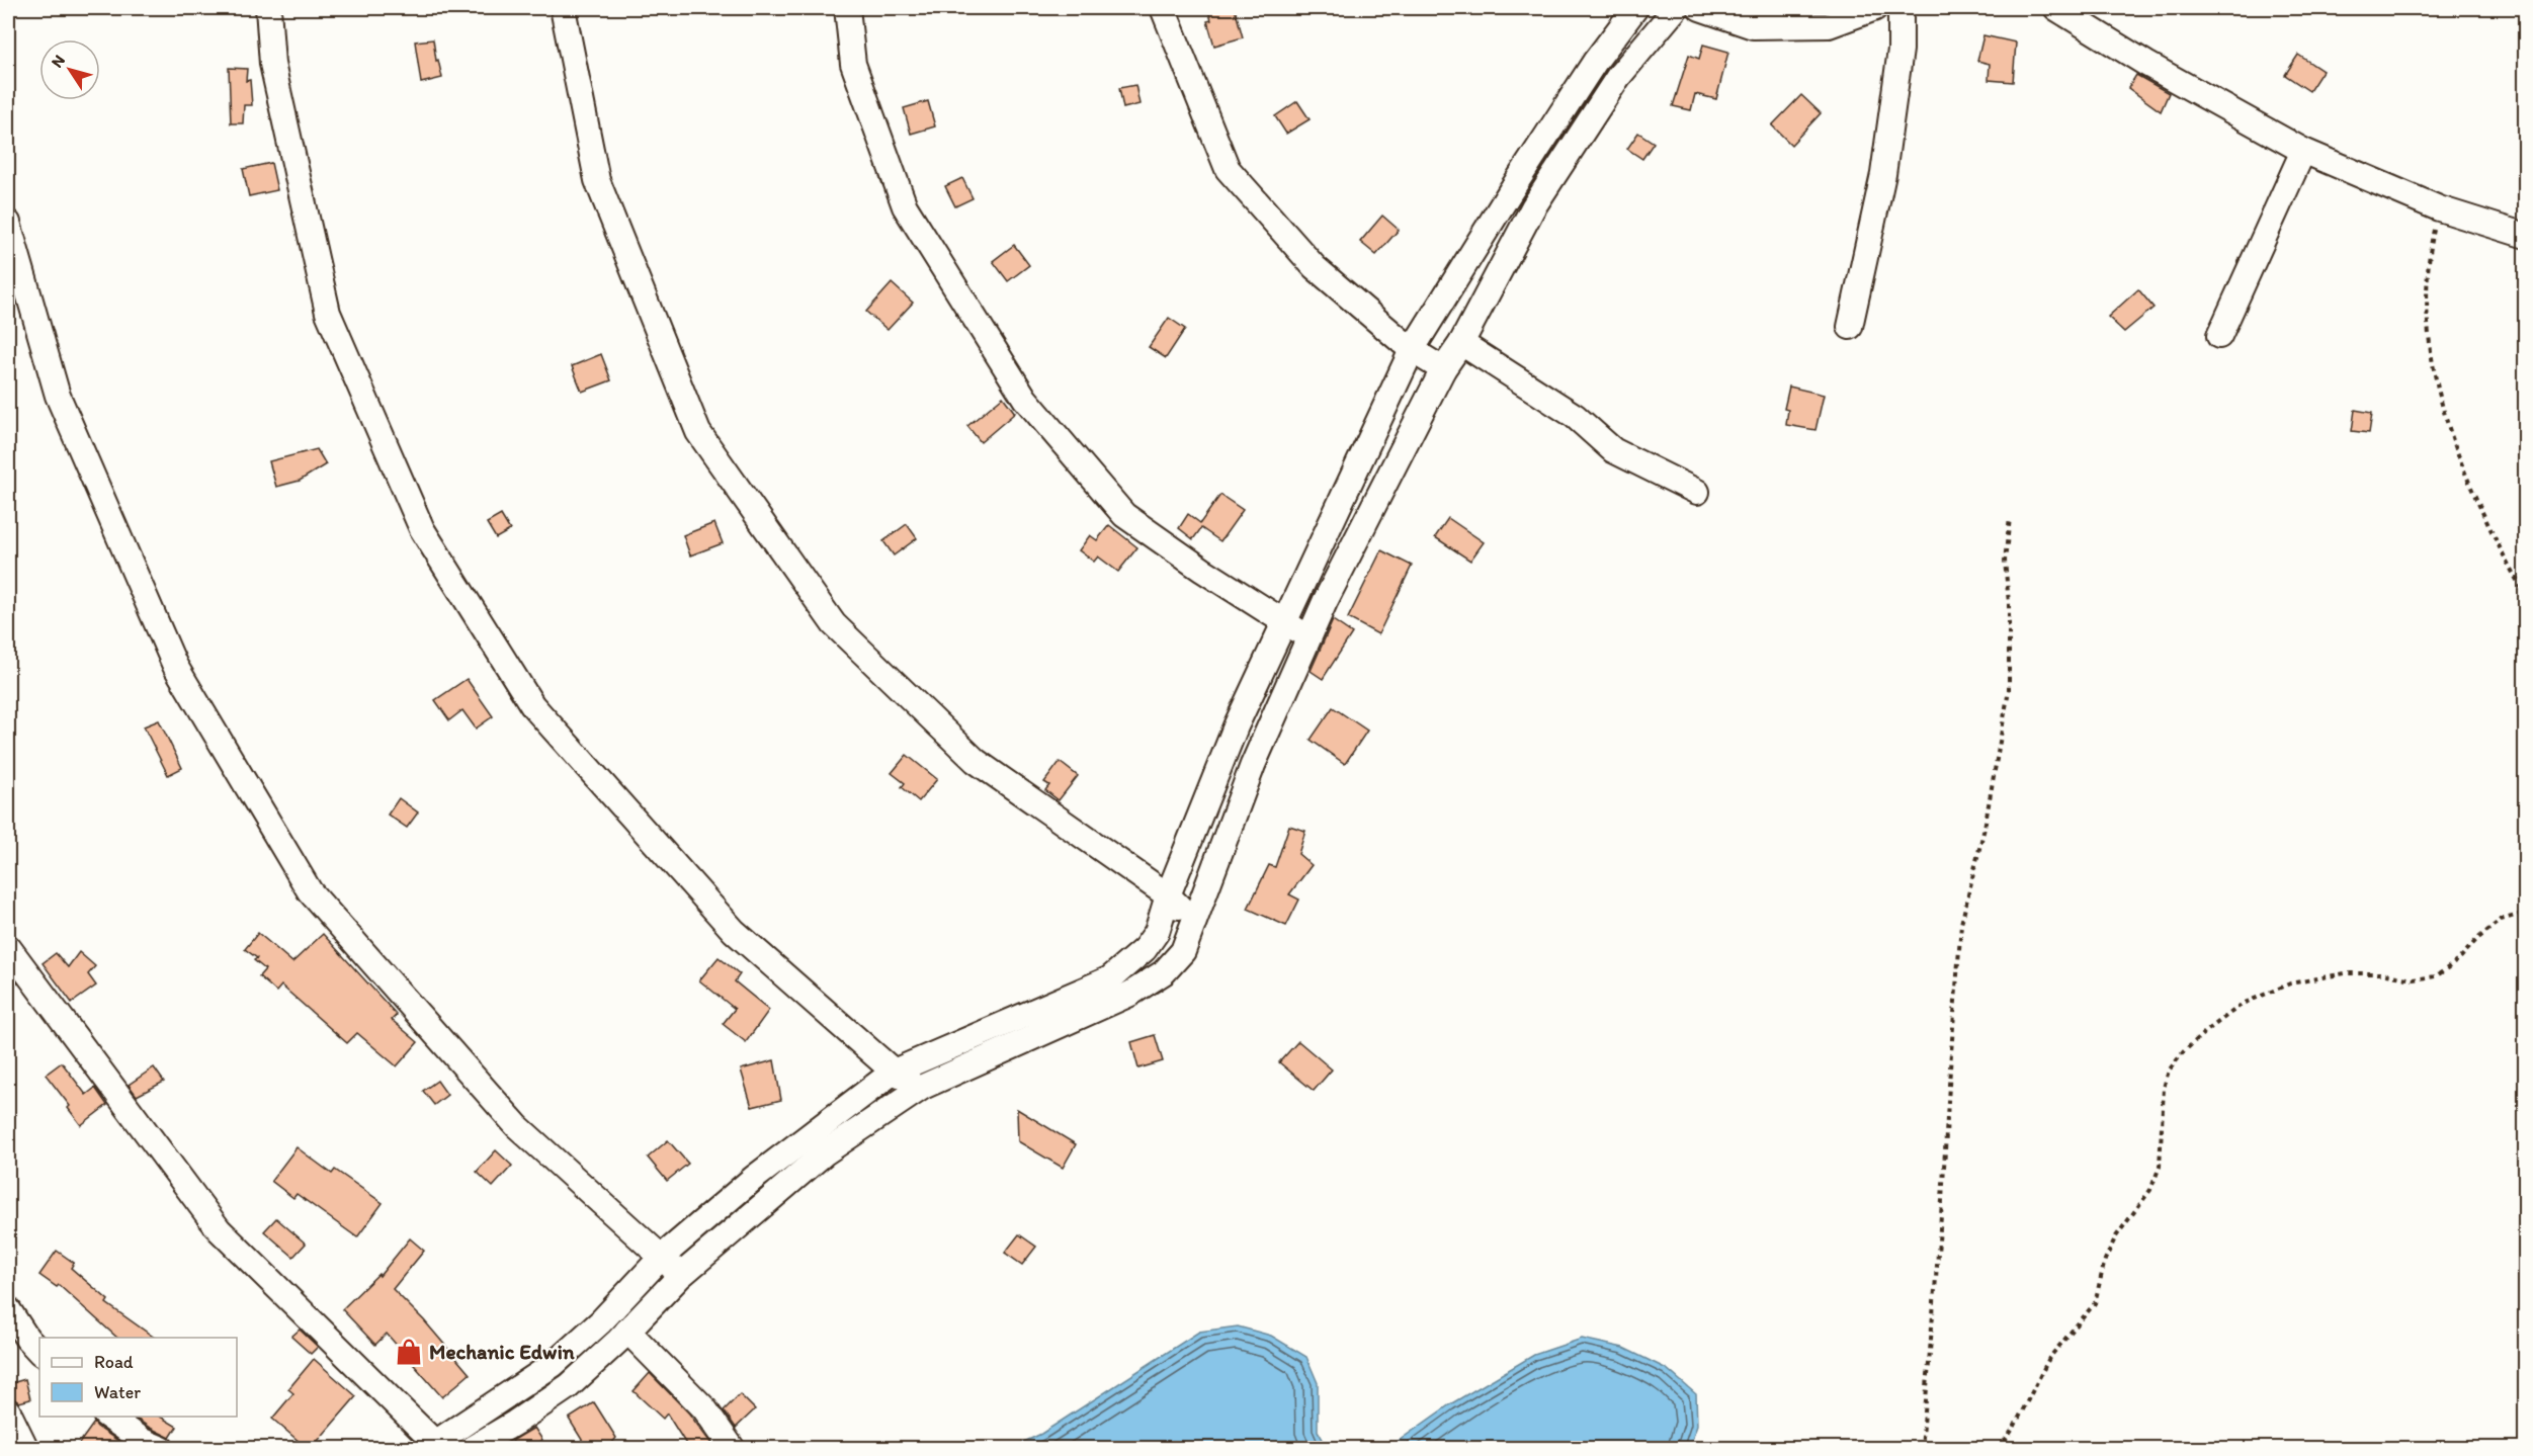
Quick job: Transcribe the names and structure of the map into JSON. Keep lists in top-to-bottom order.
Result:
{
  "places": {
    "shop": ["Mechanic Edwin"]
  },
  "legend": ["Road", "Water"],
  "north": "top left"
}
